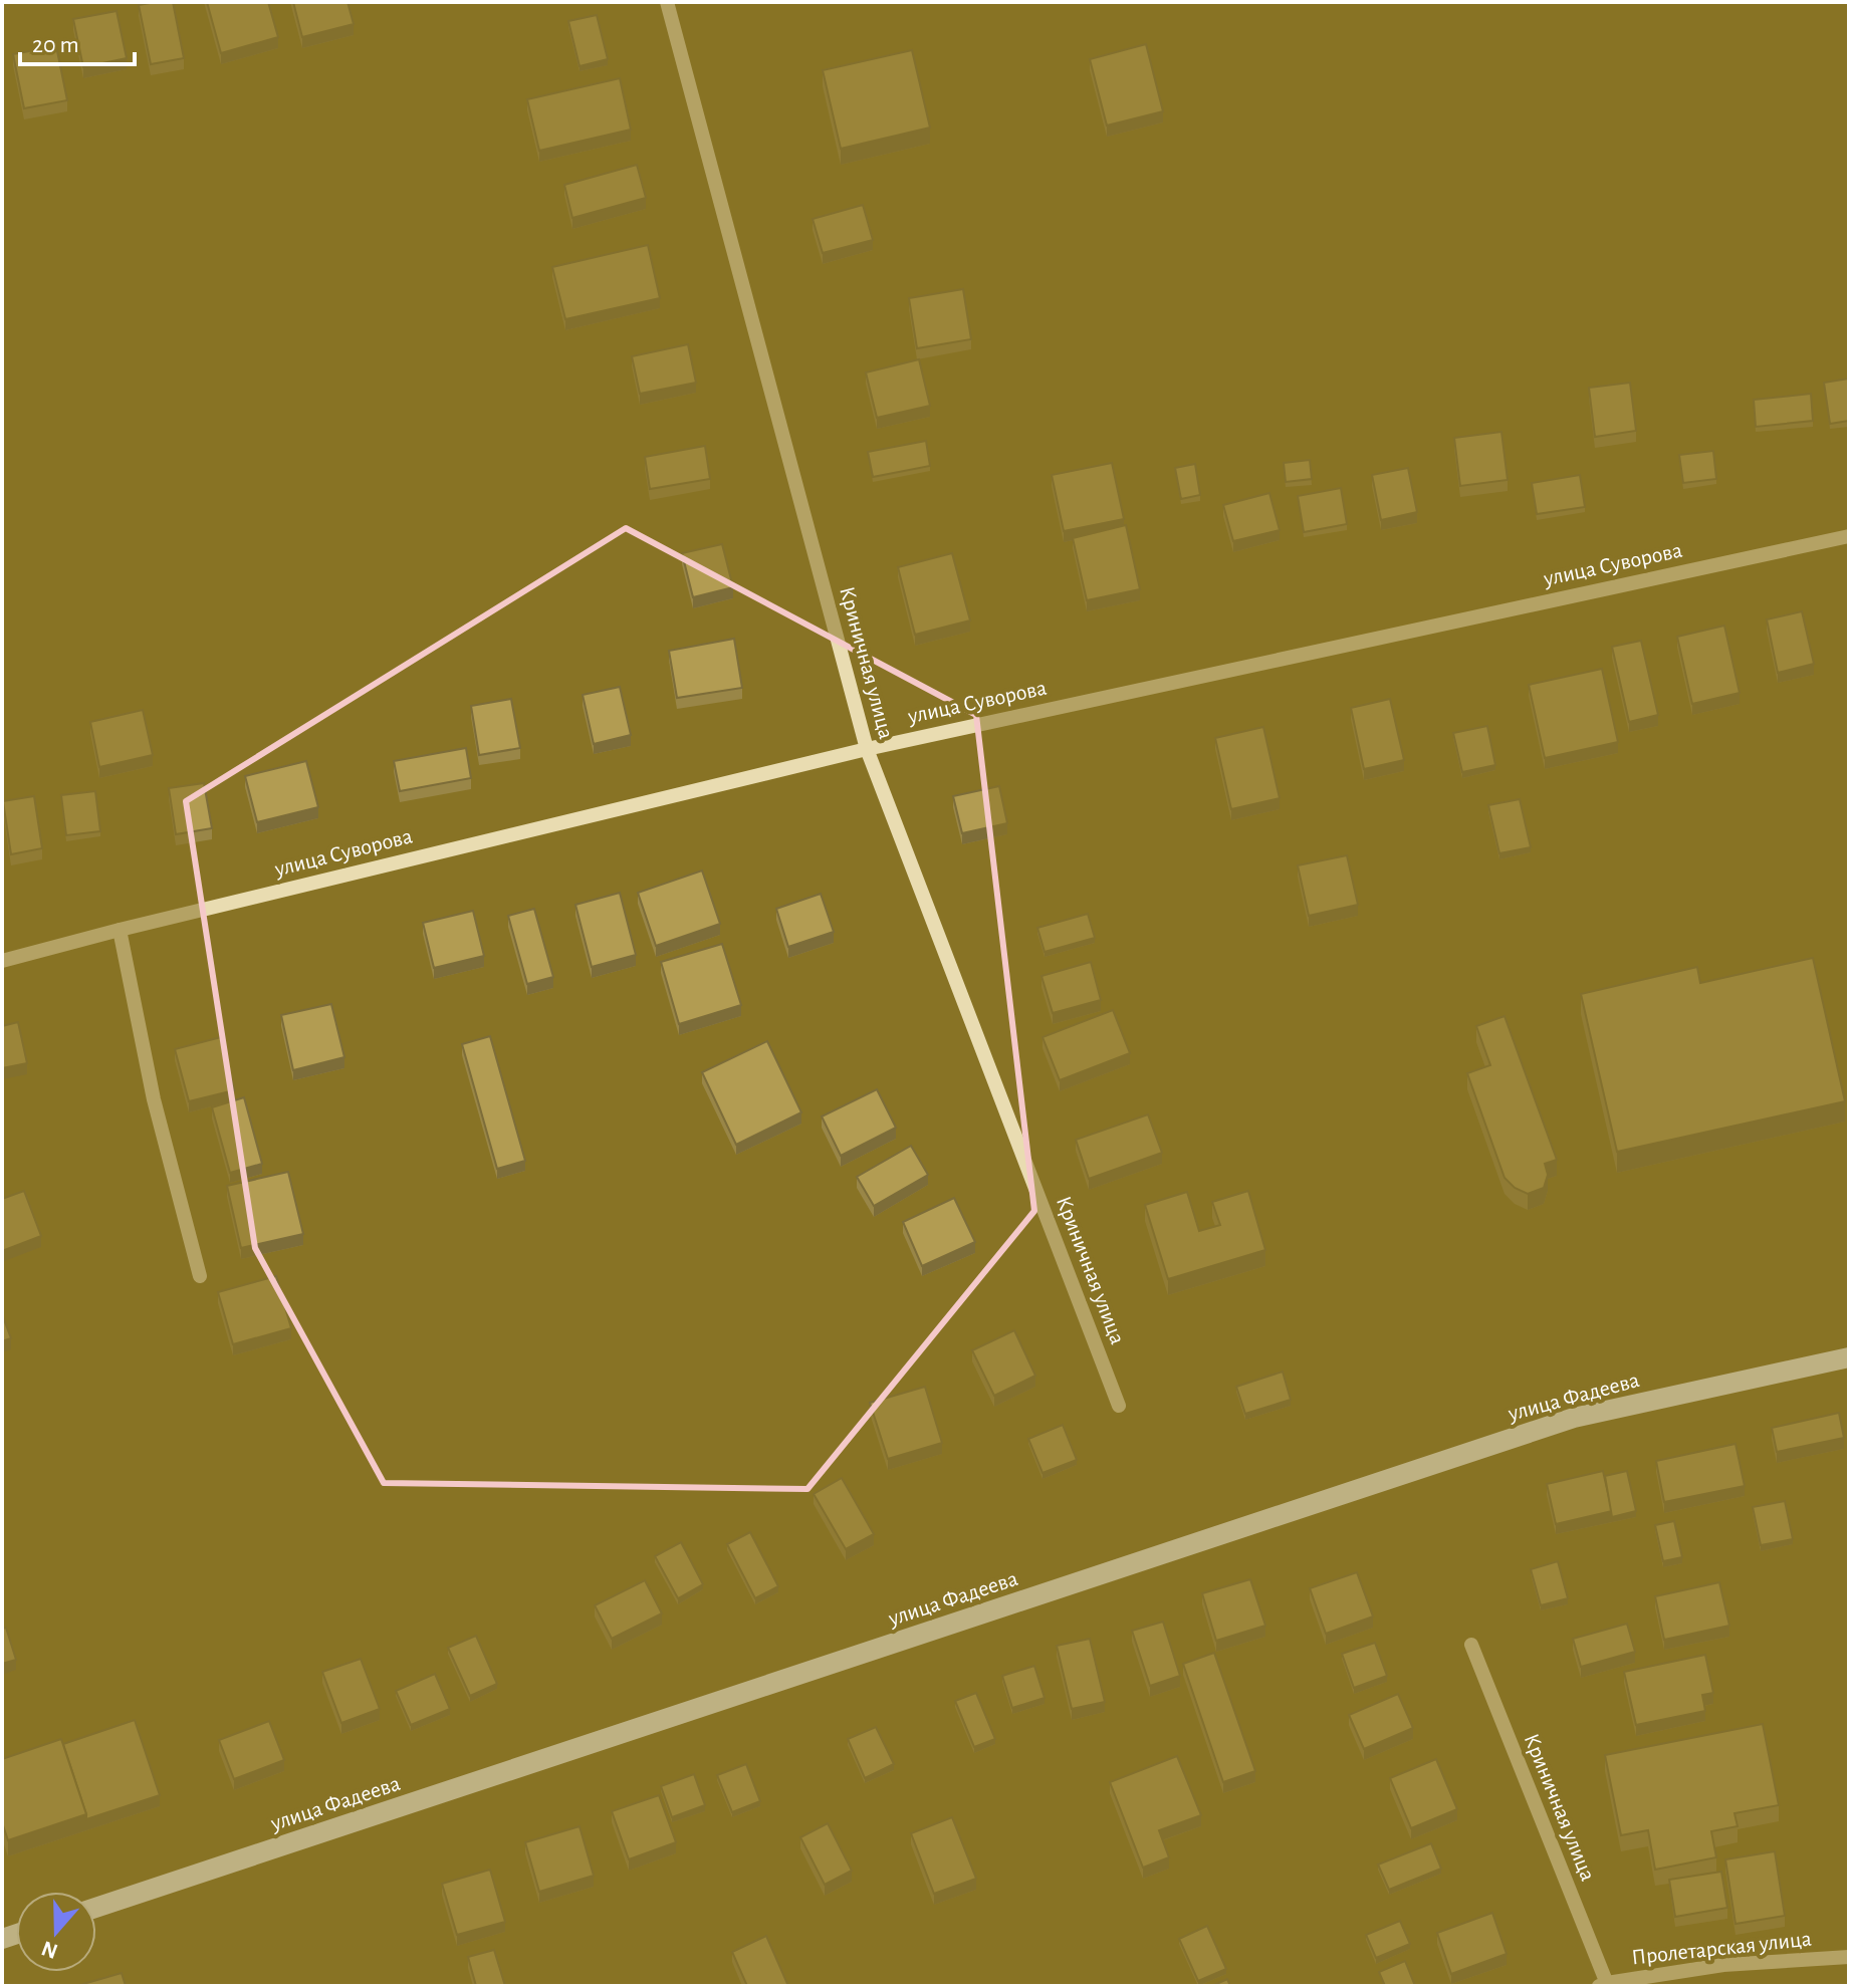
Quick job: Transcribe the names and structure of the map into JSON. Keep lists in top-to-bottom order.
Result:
{
  "streets": {
    "main road": ["улица Фадеева"],
    "street": ["улица Суворова", "Криничная улица", "Пролетарская улица"]
  },
  "crossings": [
    ["улица Суворова", "Криничная улица"],
    ["Криничная улица", "Пролетарская улица"]
  ],
  "scale_bar": "20 m",
  "north": "bottom"
}
